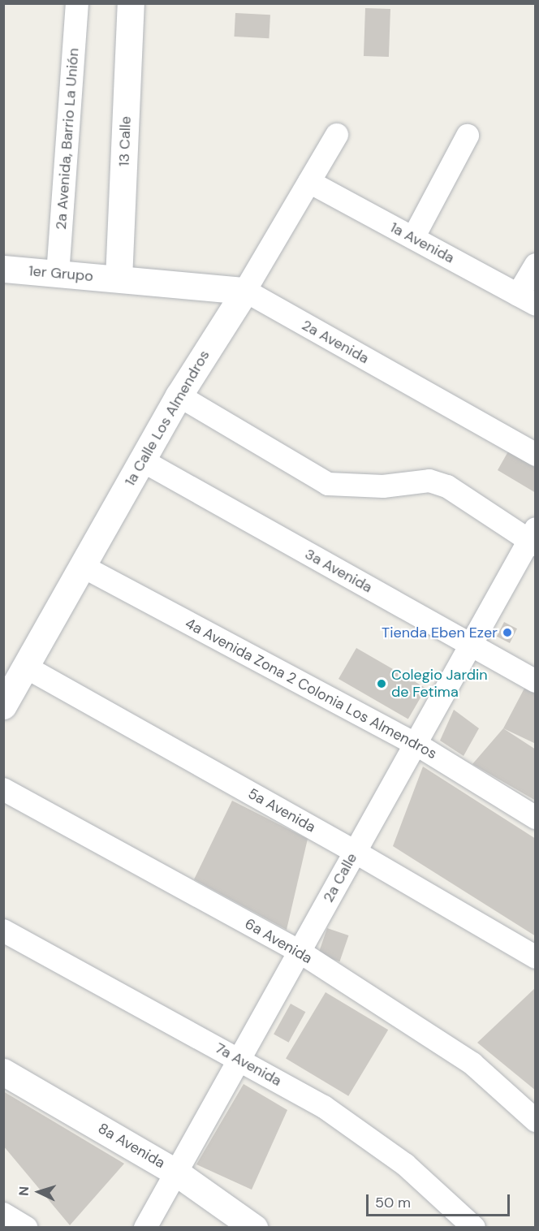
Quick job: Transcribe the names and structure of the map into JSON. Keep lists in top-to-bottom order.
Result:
{
  "streets": {
    "street": [
      "2a Avenida, Barrio La Unión",
      "13 Calle",
      "1a Avenida",
      "1er Grupo",
      "2a Avenida",
      "1a Calle Los Almendros",
      "3a Avenida",
      "4a Avenida Zona 2 Colonia Los Almendros",
      "5a Avenida",
      "2a Calle",
      "6a Avenida",
      "7a Avenida",
      "8a Avenida"
    ]
  },
  "crossings": [
    ["2a Avenida, Barrio La Unión", "1er Grupo"],
    ["13 Calle", "1er Grupo"],
    ["13 Calle", "2a Avenida"],
    ["1a Avenida", "1a Calle Los Almendros"],
    ["1er Grupo", "2a Avenida"],
    ["2a Avenida", "1a Calle Los Almendros"],
    ["1a Calle Los Almendros", "3a Avenida"],
    ["1a Calle Los Almendros", "4a Avenida Zona 2 Colonia Los Almendros"],
    ["1a Calle Los Almendros", "5a Avenida"],
    ["3a Avenida", "2a Calle"],
    ["4a Avenida Zona 2 Colonia Los Almendros", "2a Calle"],
    ["5a Avenida", "2a Calle"],
    ["2a Calle", "6a Avenida"],
    ["2a Calle", "7a Avenida"],
    ["2a Calle", "8a Avenida"]
  ],
  "places": ["Tienda Eben Ezer", "Colegio Jardin de Fetima"],
  "scale_bar": "50 m",
  "north": "left"
}
